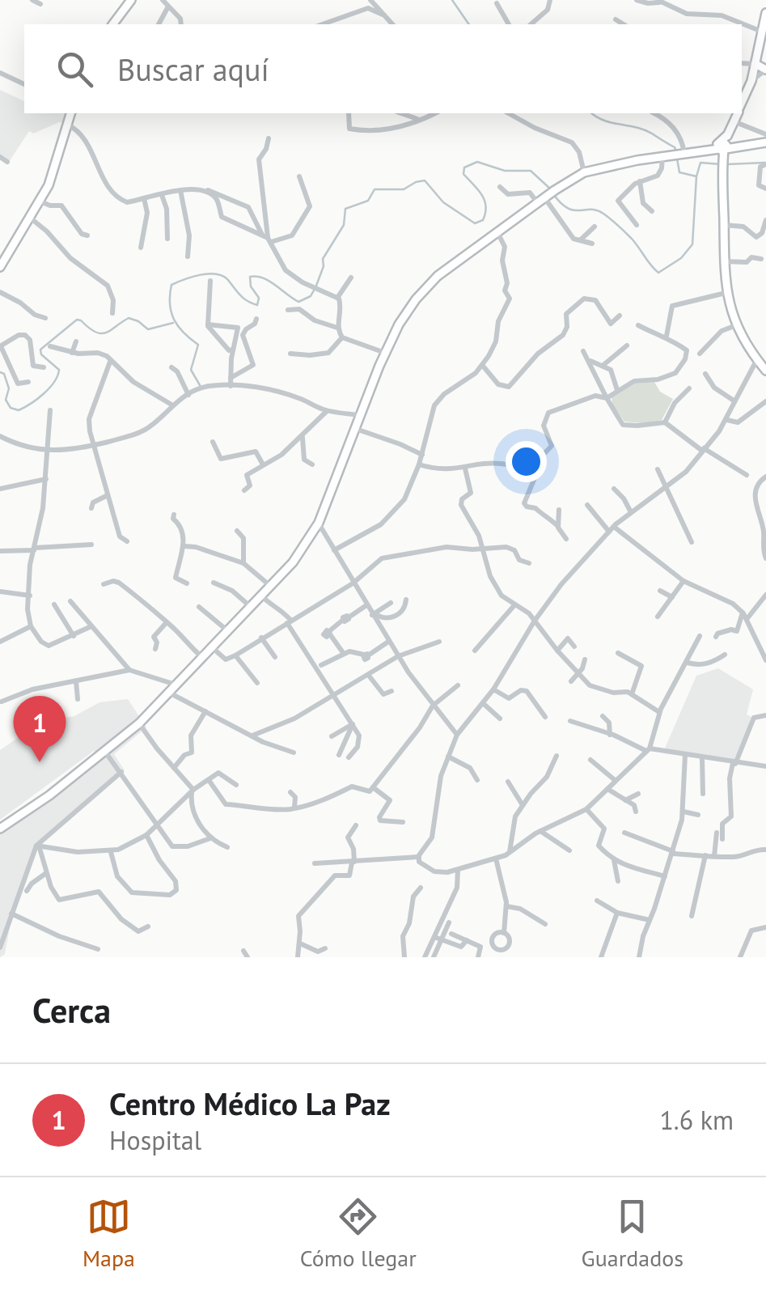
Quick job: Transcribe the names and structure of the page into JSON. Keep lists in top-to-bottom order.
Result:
{
  "page": {
    "search": "Buscar aquí",
    "pins": "1",
    "heading": "Cerca",
    "list": [
      {
        "mark": "1",
        "name": "Centro Médico La Paz",
        "note": "Hospital",
        "value": "1.6 km"
      }
    ],
    "nav": ["Mapa", "Cómo llegar", "Guardados"]
  }
}
